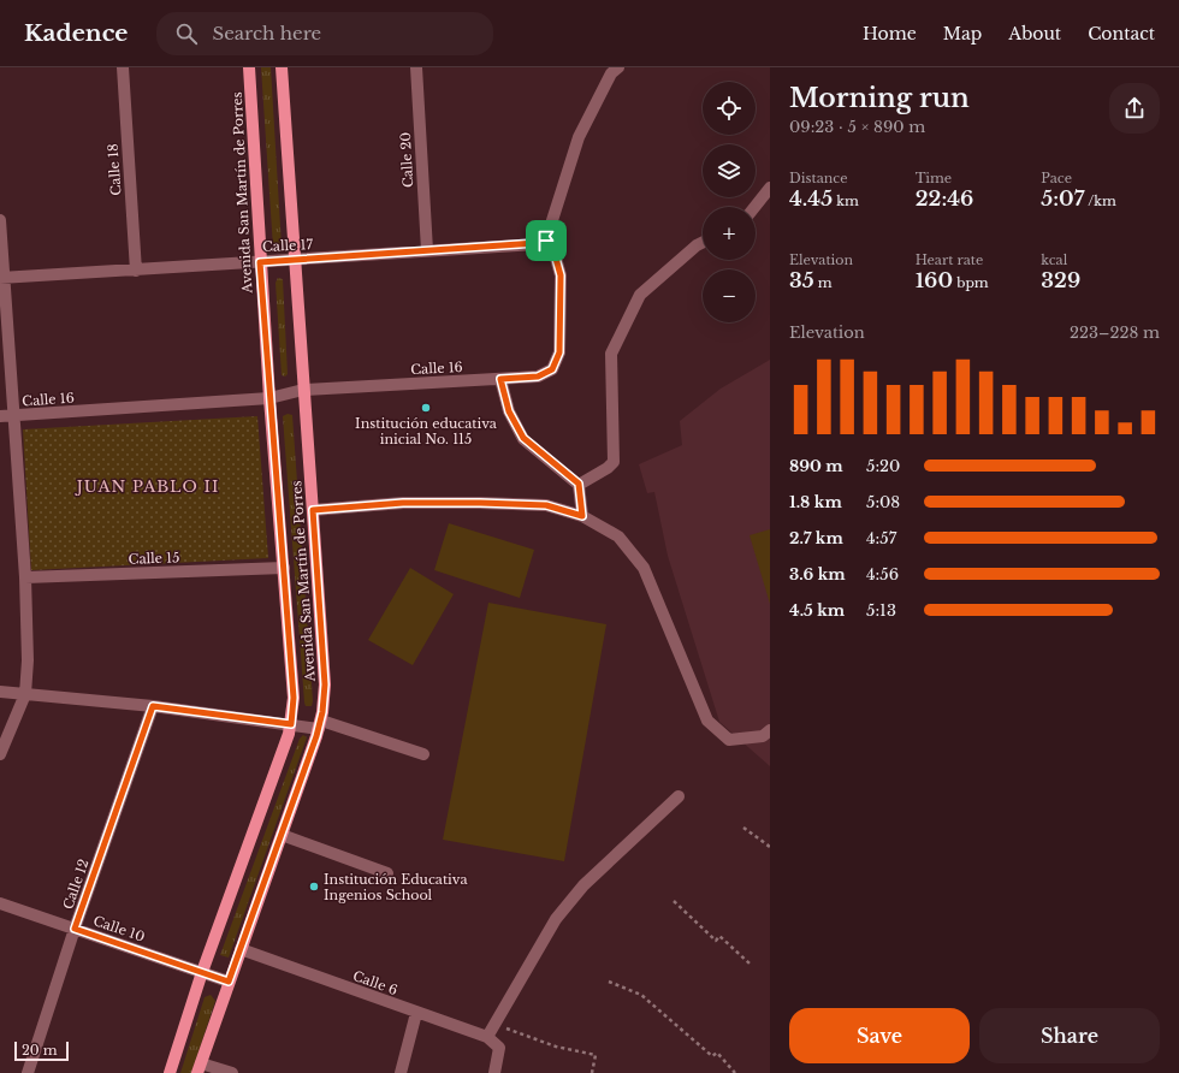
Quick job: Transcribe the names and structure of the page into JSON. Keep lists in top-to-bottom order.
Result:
{
  "streets": {
    "main road": ["Avenida San Martín de Porres"],
    "street": [
      "Calle 20",
      "Calle 18",
      "Calle 17",
      "Calle 16",
      "Calle 15",
      "Calle 12",
      "Calle 10",
      "Calle 6"
    ]
  },
  "crossings": [
    ["Calle 20", "Calle 17"],
    ["Calle 18", "Calle 17"],
    ["Avenida San Martín de Porres", "Calle 17"],
    ["Avenida San Martín de Porres", "Calle 16"],
    ["Avenida San Martín de Porres", "Calle 15"],
    ["Avenida San Martín de Porres", "Calle 10"],
    ["Avenida San Martín de Porres", "Calle 6"],
    ["Calle 17", "Calle 16"],
    ["Calle 12", "Calle 10"]
  ],
  "districts": ["JUAN PABLO II"],
  "places": ["Institución educativa inicial No. 115", "Institución Educativa Ingenios School"],
  "scale_bar": "20 m",
  "page": {
    "header": "Kadence",
    "search": "Search here",
    "nav": [
      "Home",
      "Map",
      "About",
      "Contact"
    ],
    "heading": ["Morning run", "09:23 · 5 × 890 m"],
    "map_buttons": ["+", "−"],
    "stats": [
      ["Distance", "4.45 km"],
      ["Time", "22:46"],
      ["Pace", "5:07 /km"],
      ["Elevation", "35 m"],
      ["Heart rate", "160 bpm"],
      ["kcal", "329"]
    ],
    "chart": ["Elevation", "223–228 m"],
    "list": [
      {
        "name": "890 m",
        "note": "5:20"
      },
      {
        "name": "1.8 km",
        "note": "5:08"
      },
      {
        "name": "2.7 km",
        "note": "4:57"
      },
      {
        "name": "3.6 km",
        "note": "4:56"
      },
      {
        "name": "4.5 km",
        "note": "5:13"
      }
    ],
    "buttons": ["Save", "Share"],
    "scale": "20 m"
  }
}
